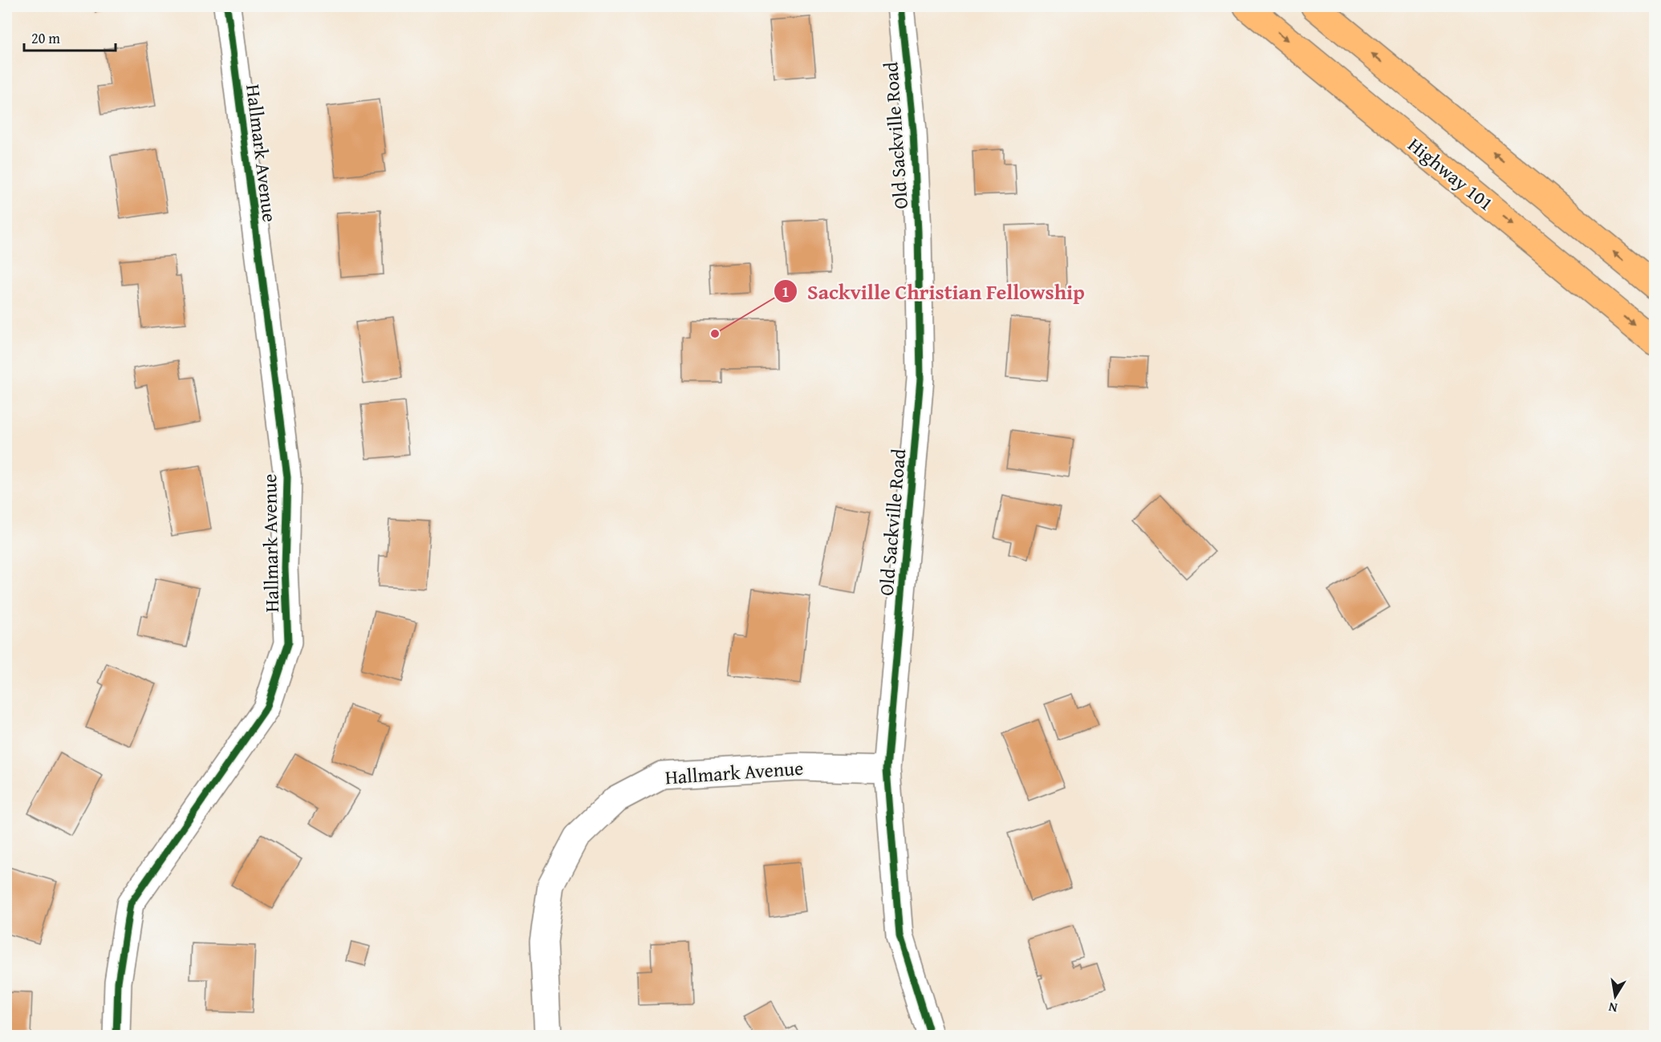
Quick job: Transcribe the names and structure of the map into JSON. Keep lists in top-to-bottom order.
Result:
{
  "streets": {
    "highway": ["Highway 101"],
    "street": ["Old Sackville Road", "Hallmark Avenue"]
  },
  "crossings": [
    ["Old Sackville Road", "Hallmark Avenue"]
  ],
  "places": ["Sackville Christian Fellowship"],
  "scale_bar": "20 m",
  "north": "bottom"
}
